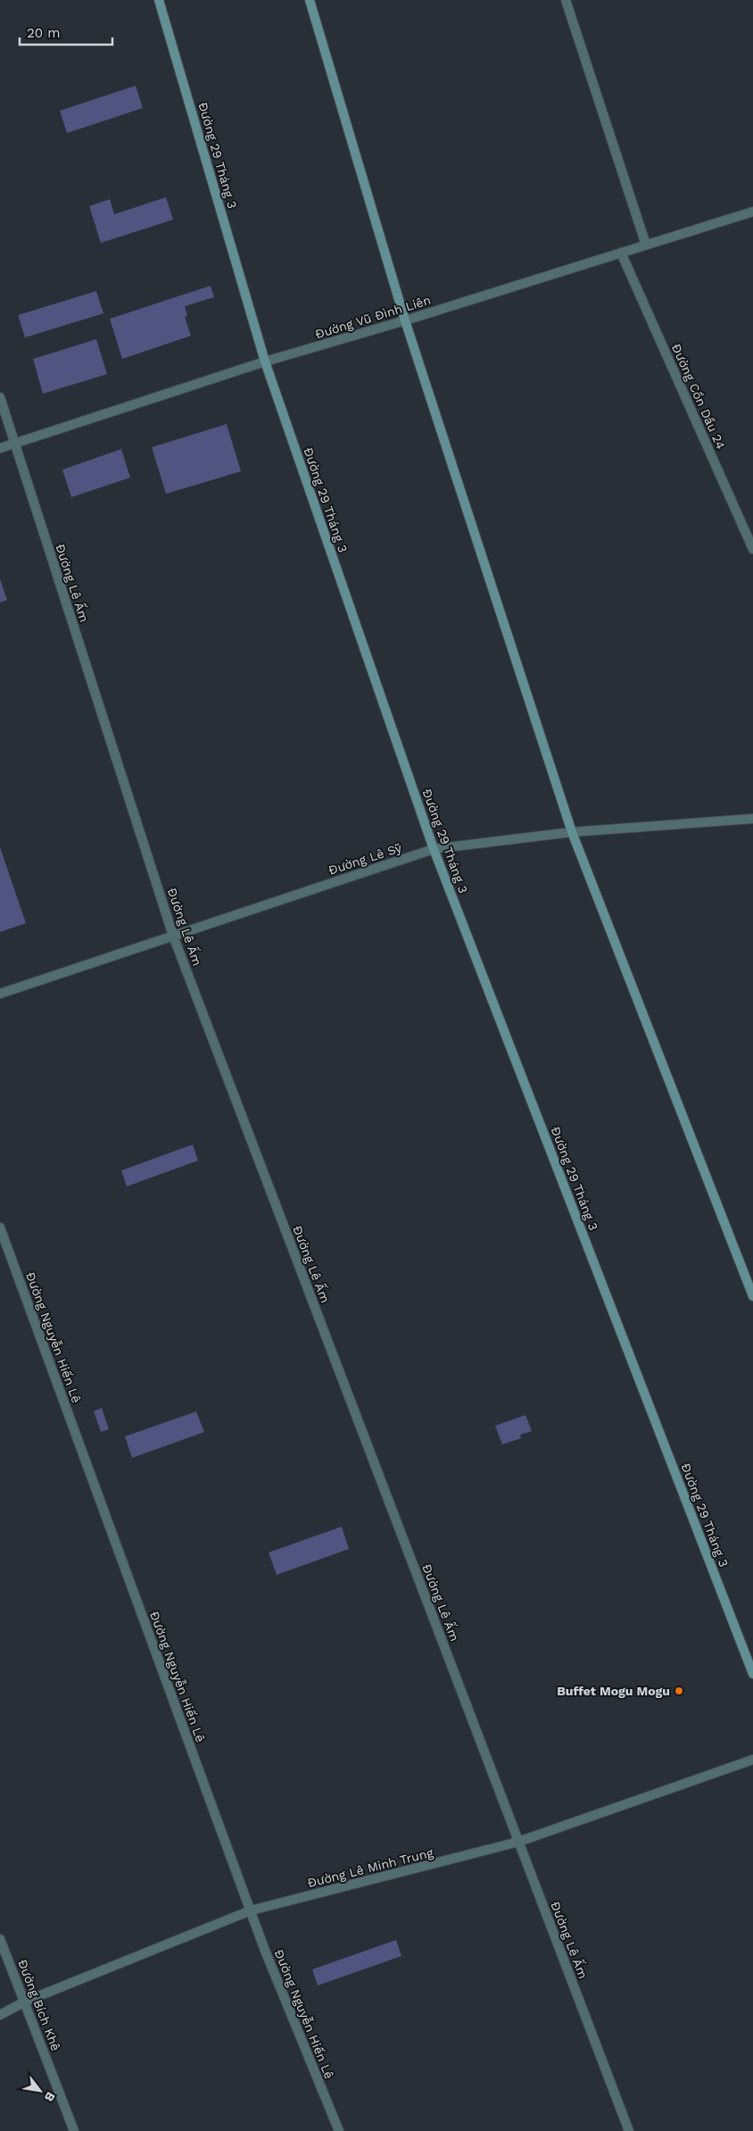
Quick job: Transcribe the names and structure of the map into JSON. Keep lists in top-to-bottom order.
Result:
{
  "streets": {
    "street": [
      "Đường 29 Tháng 3",
      "Đường Vũ Đình Liên",
      "Đường Cồn Dầu 24",
      "Đường Lê Ấm",
      "Đường Lê Sỹ",
      "Đường Nguyễn Hiến Lê",
      "Đường Lê Minh Trung",
      "Đường Bích Khê"
    ]
  },
  "crossings": [
    ["Đường 29 Tháng 3", "Đường Vũ Đình Liên"],
    ["Đường 29 Tháng 3", "Đường Lê Sỹ"],
    ["Đường Vũ Đình Liên", "Đường Cồn Dầu 24"],
    ["Đường Vũ Đình Liên", "Đường Lê Ấm"],
    ["Đường Lê Ấm", "Đường Lê Sỹ"],
    ["Đường Lê Ấm", "Đường Lê Minh Trung"],
    ["Đường Nguyễn Hiến Lê", "Đường Lê Minh Trung"],
    ["Đường Lê Minh Trung", "Đường Bích Khê"]
  ],
  "places": ["Buffet Mogu Mogu"],
  "scale_bar": "20 m",
  "north": "bottom right"
}
